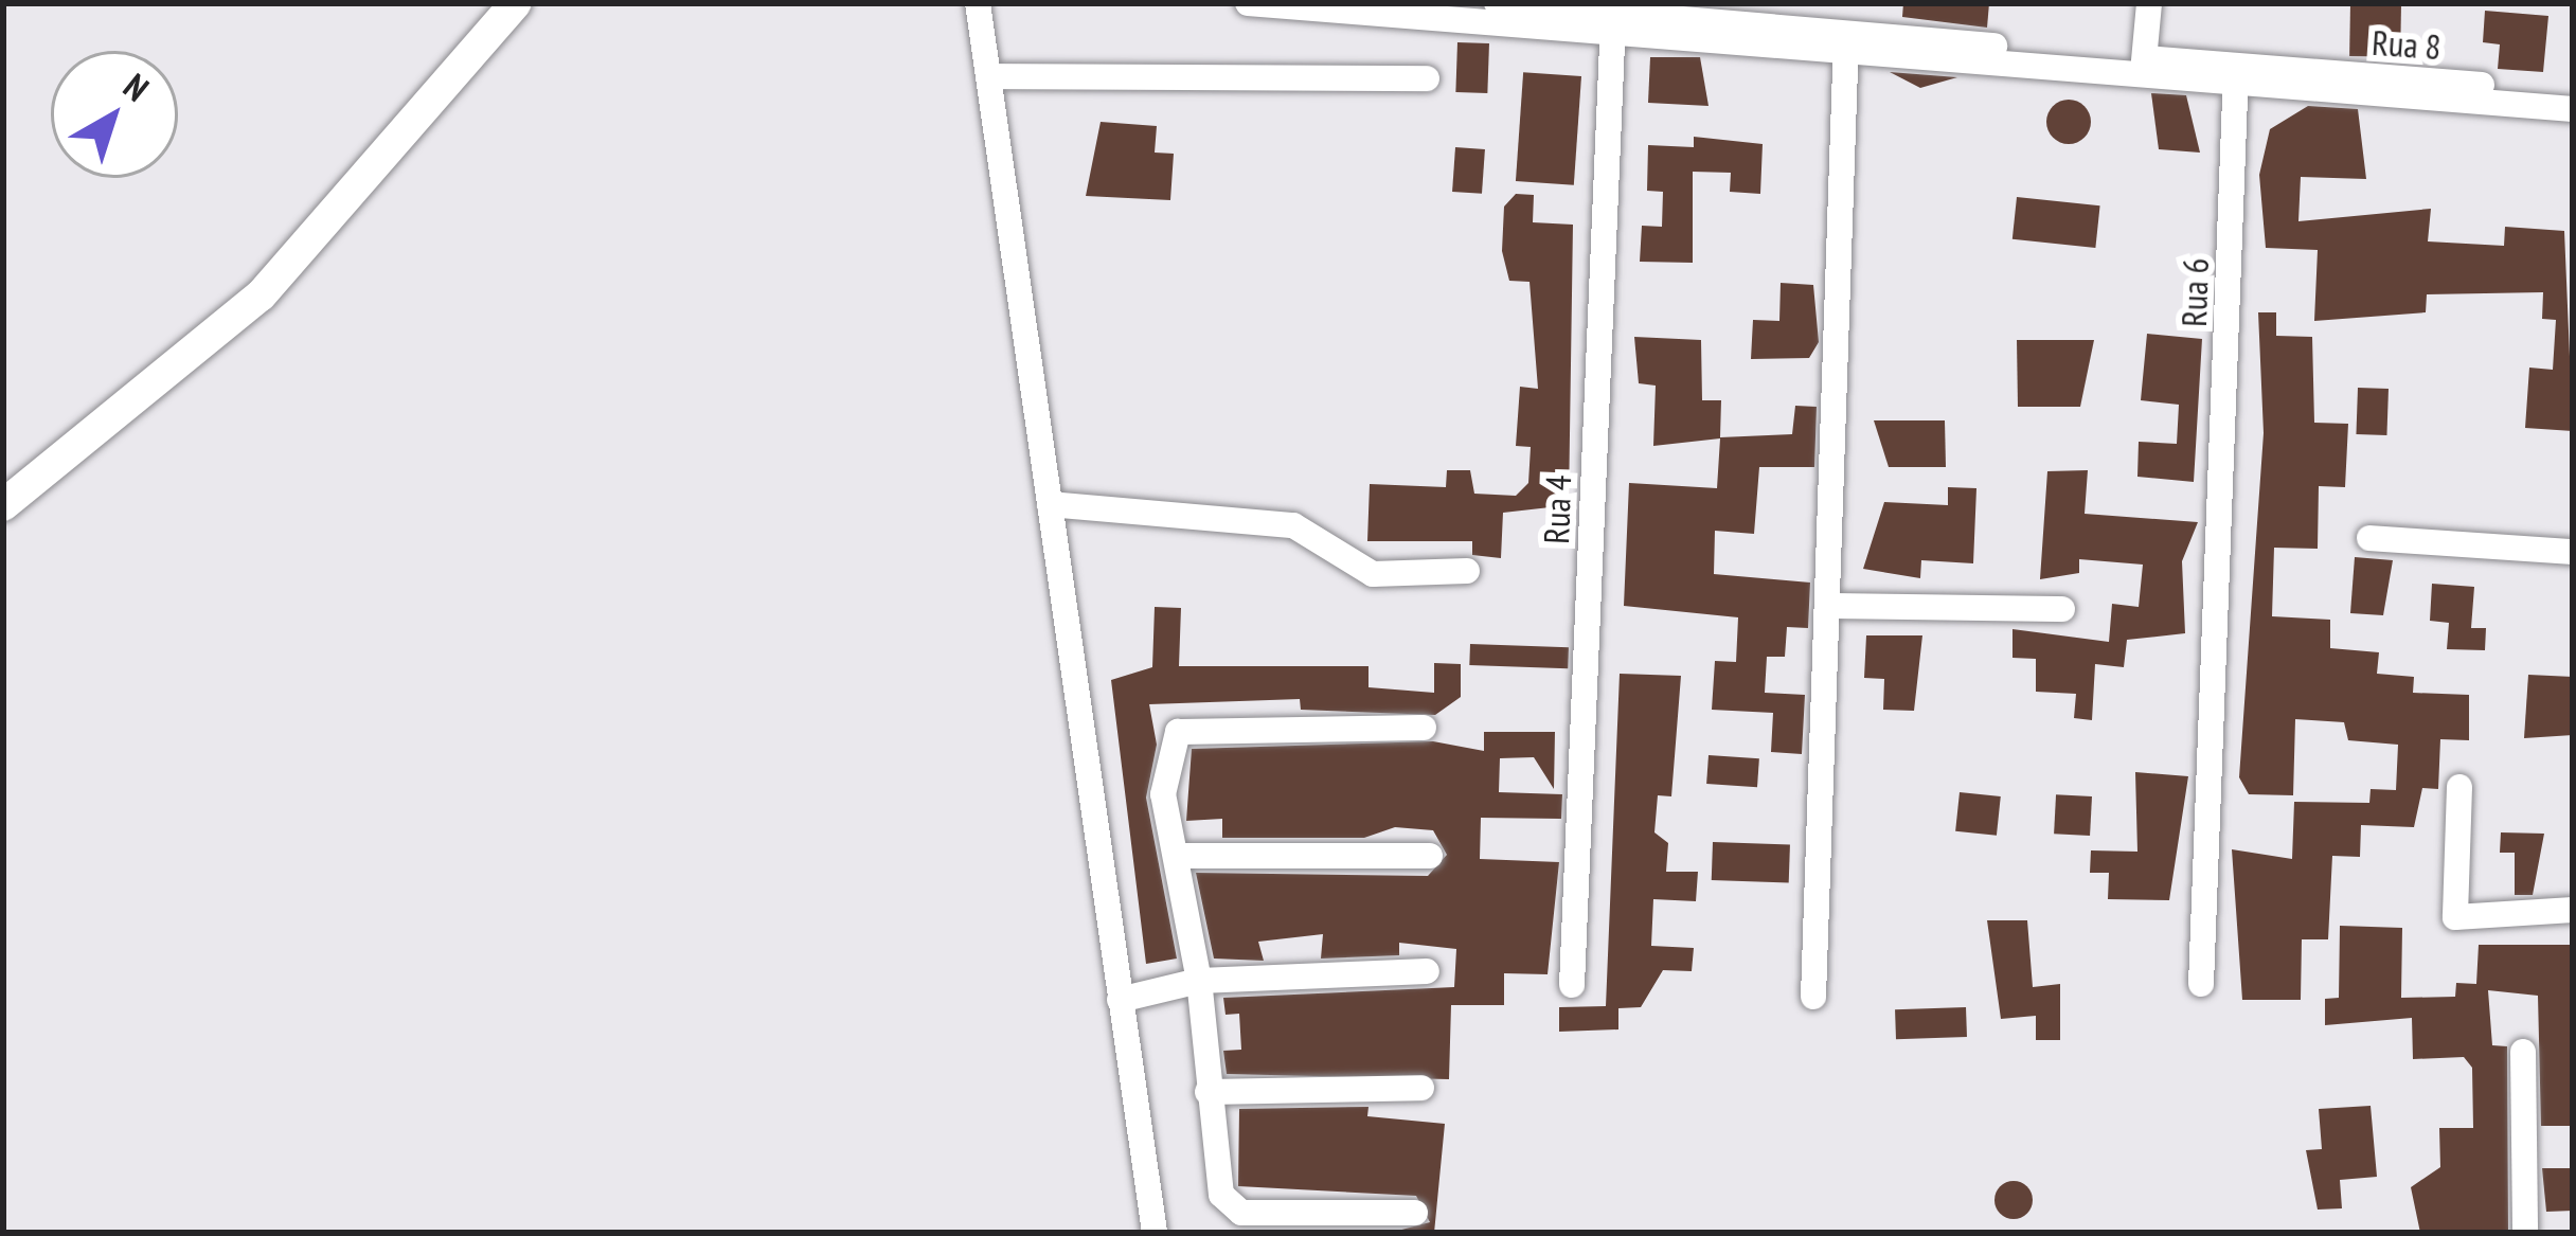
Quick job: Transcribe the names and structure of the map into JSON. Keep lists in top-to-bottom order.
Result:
{
  "streets": {
    "street": ["Rua 8", "Rua 6", "Rua 4"]
  },
  "crossings": [
    ["Rua 8", "Rua 6"]
  ],
  "north": "top right"
}
